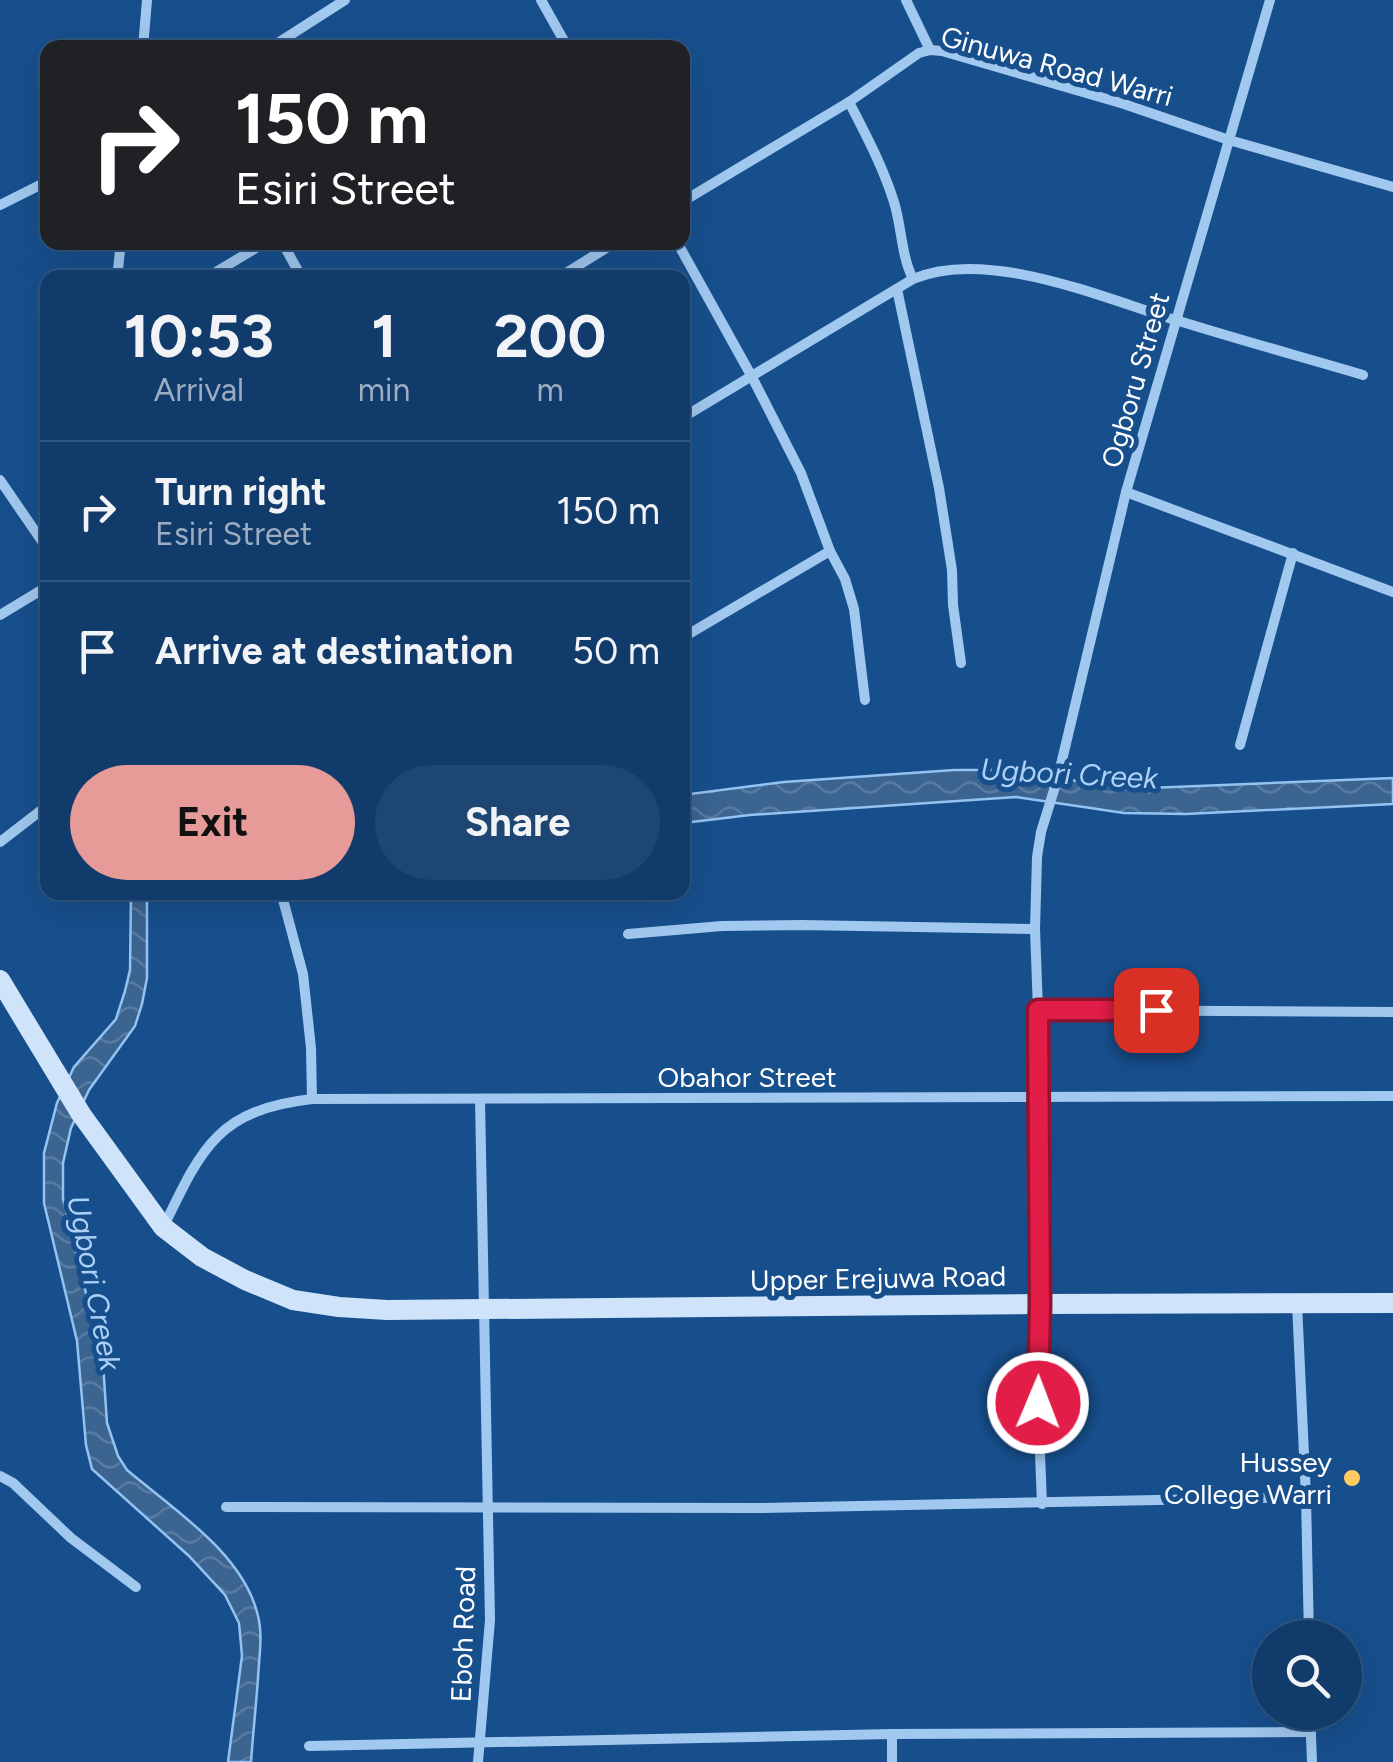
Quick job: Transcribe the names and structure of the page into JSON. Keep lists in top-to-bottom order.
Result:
{
  "streets": {
    "street": [
      "Ginuwa Road Warri",
      "Ogboru Street",
      "Obahor Street",
      "Upper Erejuwa Road",
      "Eboh Road"
    ]
  },
  "crossings": [
    ["Ginuwa Road Warri", "Ogboru Street"],
    ["Ogboru Street", "Obahor Street"],
    ["Ogboru Street", "Upper Erejuwa Road"],
    ["Obahor Street", "Upper Erejuwa Road"],
    ["Obahor Street", "Eboh Road"],
    ["Upper Erejuwa Road", "Eboh Road"]
  ],
  "water": ["Ugbori Creek"],
  "places": ["Hussey College Warri"],
  "page": {
    "turn": ["150 m", "Esiri Street"],
    "eta": [
      "10:53",
      "Arrival",
      "1",
      "min",
      "200",
      "m"
    ],
    "list": [
      {
        "name": "Turn right",
        "note": "Esiri Street",
        "value": "150 m"
      },
      {
        "name": "Arrive at destination",
        "value": "50 m"
      }
    ],
    "buttons": ["Exit", "Share"]
  }
}
